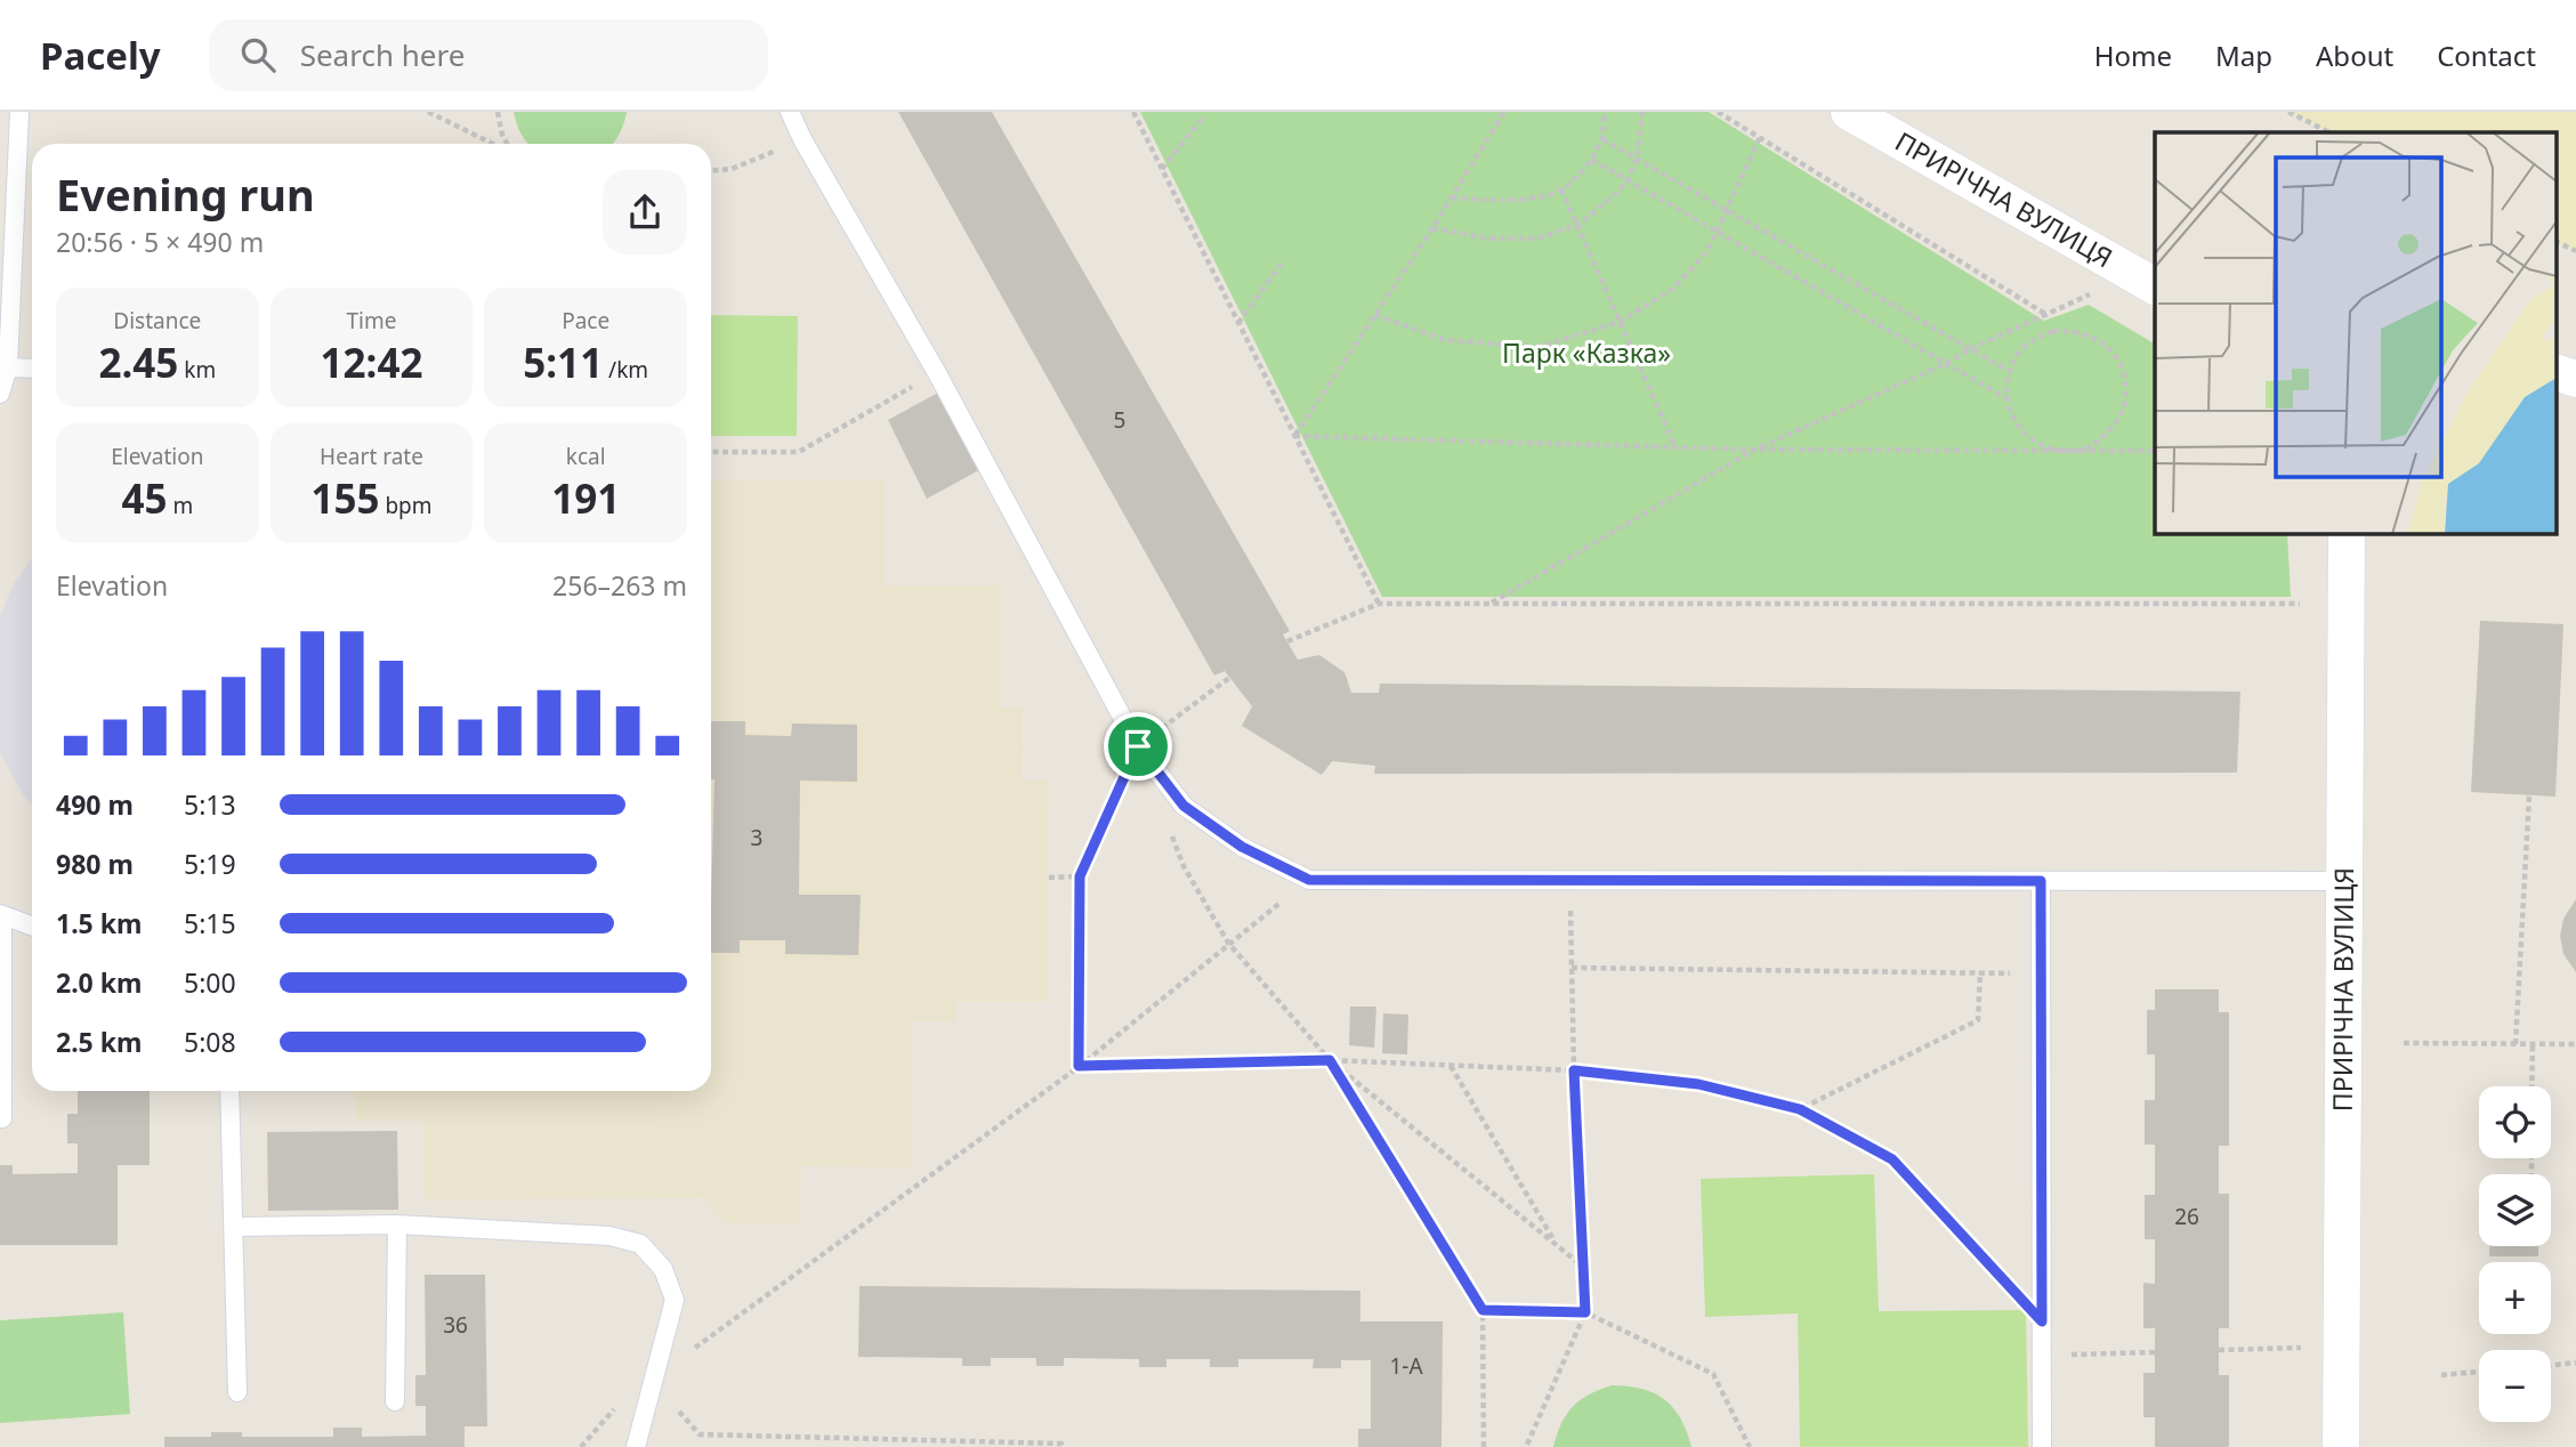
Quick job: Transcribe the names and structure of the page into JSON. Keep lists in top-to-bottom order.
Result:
{
  "streets": {
    "street": ["ПРИРІЧНА ВУЛИЦЯ"]
  },
  "parks": ["Парк «Казка»"],
  "house_numbers": [
    "5",
    "3",
    "26",
    "36",
    "1-А"
  ],
  "page": {
    "header": "Pacely",
    "search": "Search here",
    "nav": [
      "Home",
      "Map",
      "About",
      "Contact"
    ],
    "heading": ["Evening run", "20:56 · 5 × 490 m"],
    "stats": [
      ["Distance", "2.45 km"],
      ["Time", "12:42"],
      ["Pace", "5:11 /km"],
      ["Elevation", "45 m"],
      ["Heart rate", "155 bpm"],
      ["kcal", "191"]
    ],
    "chart": ["Elevation", "256–263 m"],
    "list": [
      {
        "name": "490 m",
        "note": "5:13"
      },
      {
        "name": "980 m",
        "note": "5:19"
      },
      {
        "name": "1.5 km",
        "note": "5:15"
      },
      {
        "name": "2.0 km",
        "note": "5:00"
      },
      {
        "name": "2.5 km",
        "note": "5:08"
      }
    ],
    "map_buttons": ["+", "−"]
  }
}
